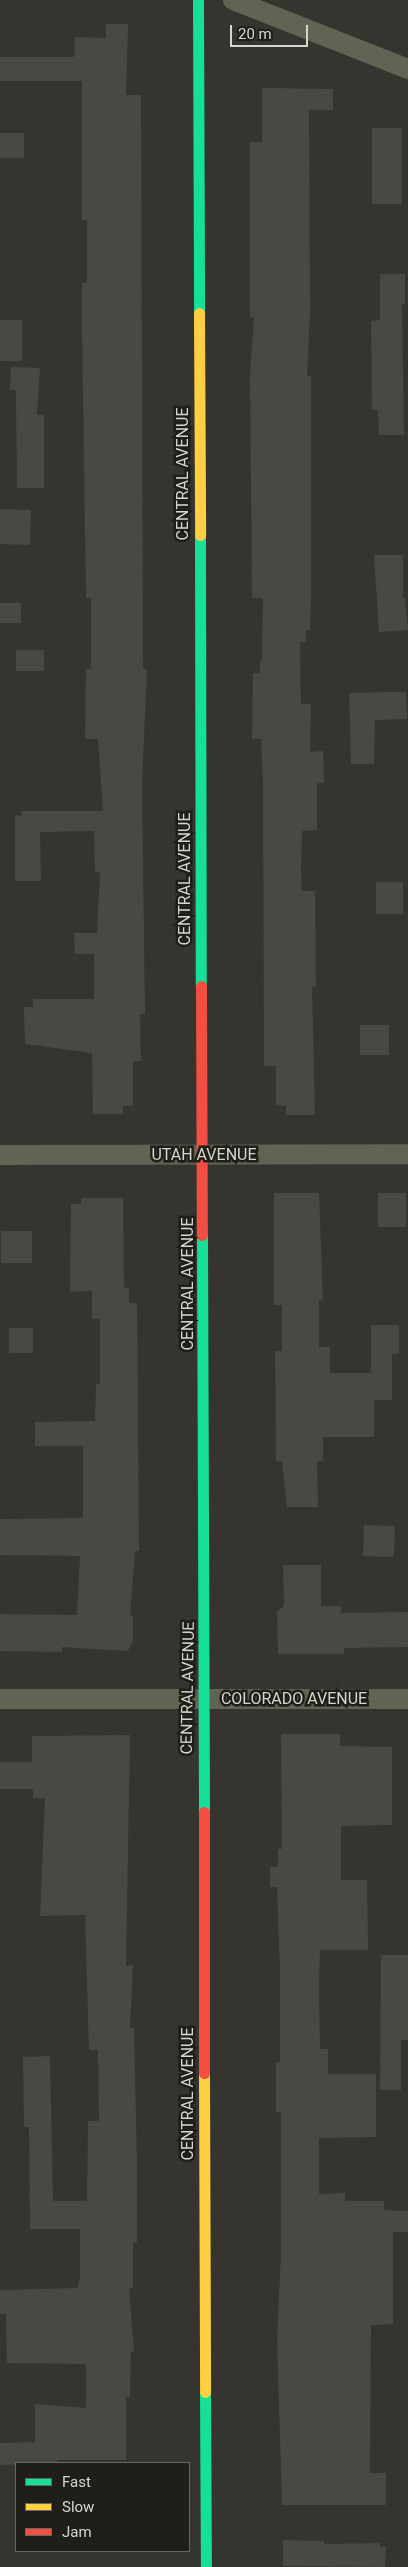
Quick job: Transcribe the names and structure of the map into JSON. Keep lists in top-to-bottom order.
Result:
{
  "streets": {
    "street": ["CENTRAL AVENUE", "UTAH AVENUE", "COLORADO AVENUE"]
  },
  "crossings": [
    ["CENTRAL AVENUE", "UTAH AVENUE"],
    ["CENTRAL AVENUE", "COLORADO AVENUE"]
  ],
  "legend": ["Fast", "Slow", "Jam"],
  "scale_bar": "20 m"
}
